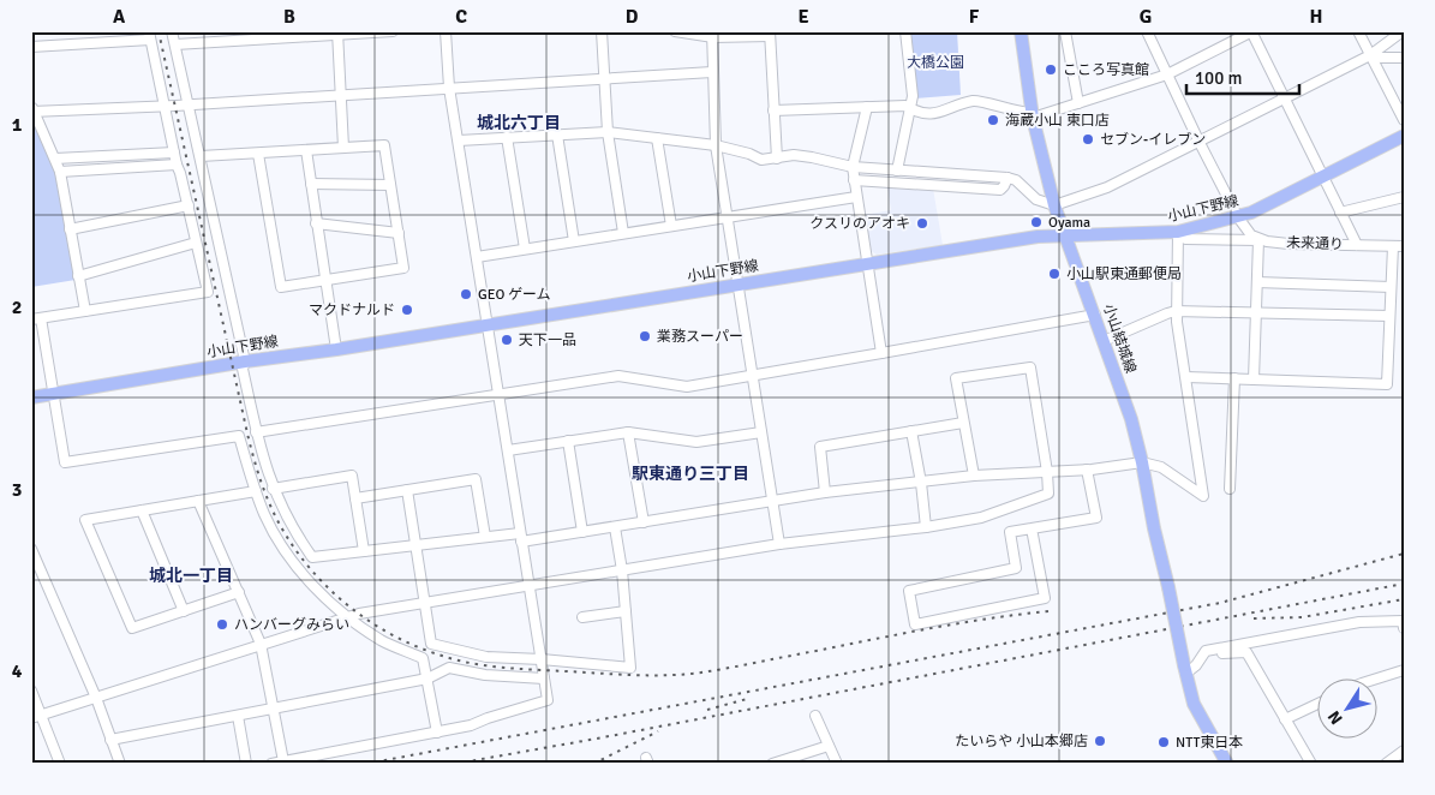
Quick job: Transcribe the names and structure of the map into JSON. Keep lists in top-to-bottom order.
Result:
{
  "streets": {
    "main road": ["小山下野線", "小山結城線"],
    "street": ["未来通り"]
  },
  "crossings": [
    ["小山下野線", "未来通り"],
    ["小山下野線", "小山結城線"]
  ],
  "districts": ["城北六丁目", "駅東通り三丁目", "城北一丁目"],
  "parks": ["大橋公園"],
  "places": [
    "こころ写真館",
    "海蔵小山 東口店",
    "セブン-イレブン",
    "Oyama",
    "クスリのアオキ",
    "小山駅東通郵便局",
    "GEO ゲーム",
    "マクドナルド",
    "業務スーパー",
    "天下一品",
    "ハンバーグみらい",
    "たいらや 小山本郷店",
    "NTT東日本"
  ],
  "scale_bar": "100 m",
  "north": "bottom left",
  "grid": {
    "columns": [
      "A",
      "B",
      "C",
      "D",
      "E",
      "F",
      "G",
      "H"
    ],
    "rows": [
      "1",
      "2",
      "3",
      "4"
    ]
  }
}
